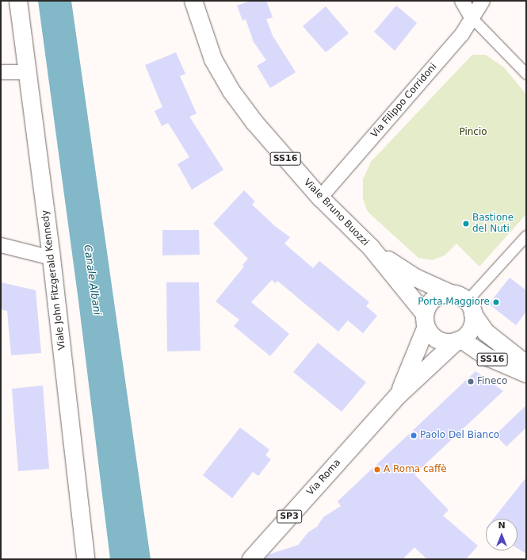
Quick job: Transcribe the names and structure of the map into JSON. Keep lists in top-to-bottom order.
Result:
{
  "streets": {
    "main road": [
      "SS16",
      "Viale Bruno Buozzi",
      "Viale John Fitzgerald Kennedy",
      "Via Roma",
      "SP3"
    ],
    "street": ["Via Filippo Corridoni"]
  },
  "crossings": [
    ["Via Filippo Corridoni", "Viale Bruno Buozzi"],
    ["SS16", "Viale Bruno Buozzi"],
    ["SS16", "Via Roma"],
    ["Viale Bruno Buozzi", "Via Roma"]
  ],
  "water": ["Canale Albani"],
  "parks": ["Pincio"],
  "places": [
    "Bastione del Nuti",
    "Porta Maggiore",
    "Fineco",
    "Paolo Del Bianco",
    "A Roma caffè"
  ],
  "north": "top"
}
